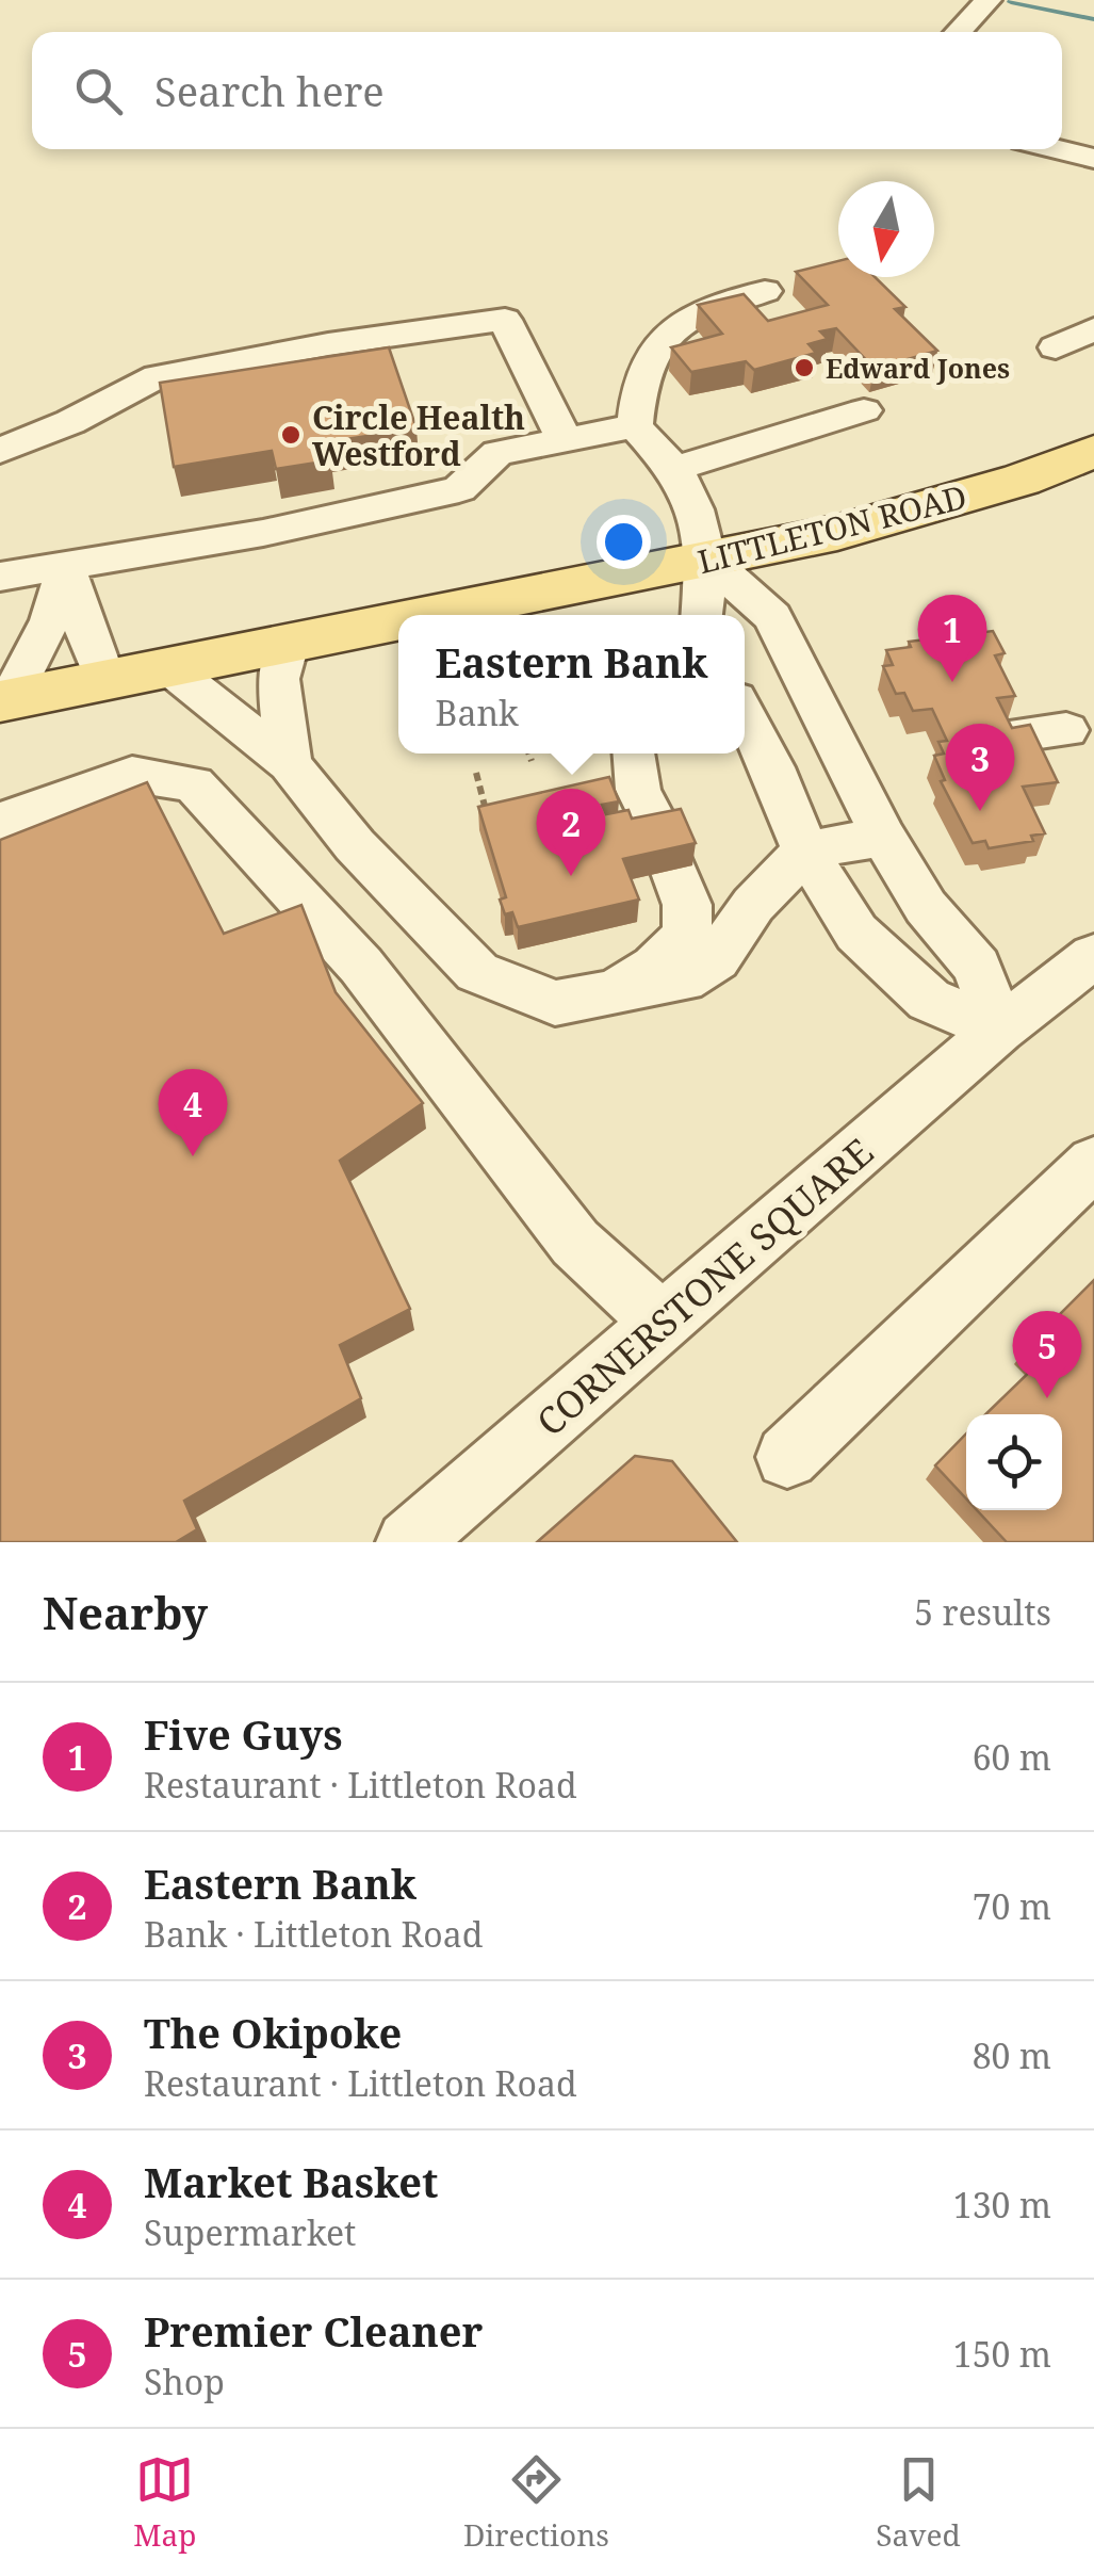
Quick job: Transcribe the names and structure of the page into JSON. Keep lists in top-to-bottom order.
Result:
{
  "streets": {
    "main road": ["LITTLETON ROAD"],
    "lane": ["CORNERSTONE SQUARE"]
  },
  "places": ["Edward Jones", "Circle Health Westford"],
  "north": "bottom",
  "page": {
    "search": "Search here",
    "pins": [
      "1",
      "3",
      "2",
      "4",
      "5"
    ],
    "popup": ["Eastern Bank", "Bank"],
    "heading": ["Nearby", "5 results"],
    "list": [
      {
        "mark": "1",
        "name": "Five Guys",
        "note": "Restaurant · Littleton Road",
        "value": "60 m"
      },
      {
        "mark": "2",
        "name": "Eastern Bank",
        "note": "Bank · Littleton Road",
        "value": "70 m"
      },
      {
        "mark": "3",
        "name": "The Okipoke",
        "note": "Restaurant · Littleton Road",
        "value": "80 m"
      },
      {
        "mark": "4",
        "name": "Market Basket",
        "note": "Supermarket",
        "value": "130 m"
      },
      {
        "mark": "5",
        "name": "Premier Cleaner",
        "note": "Shop",
        "value": "150 m"
      }
    ],
    "nav": ["Map", "Directions", "Saved"]
  }
}
